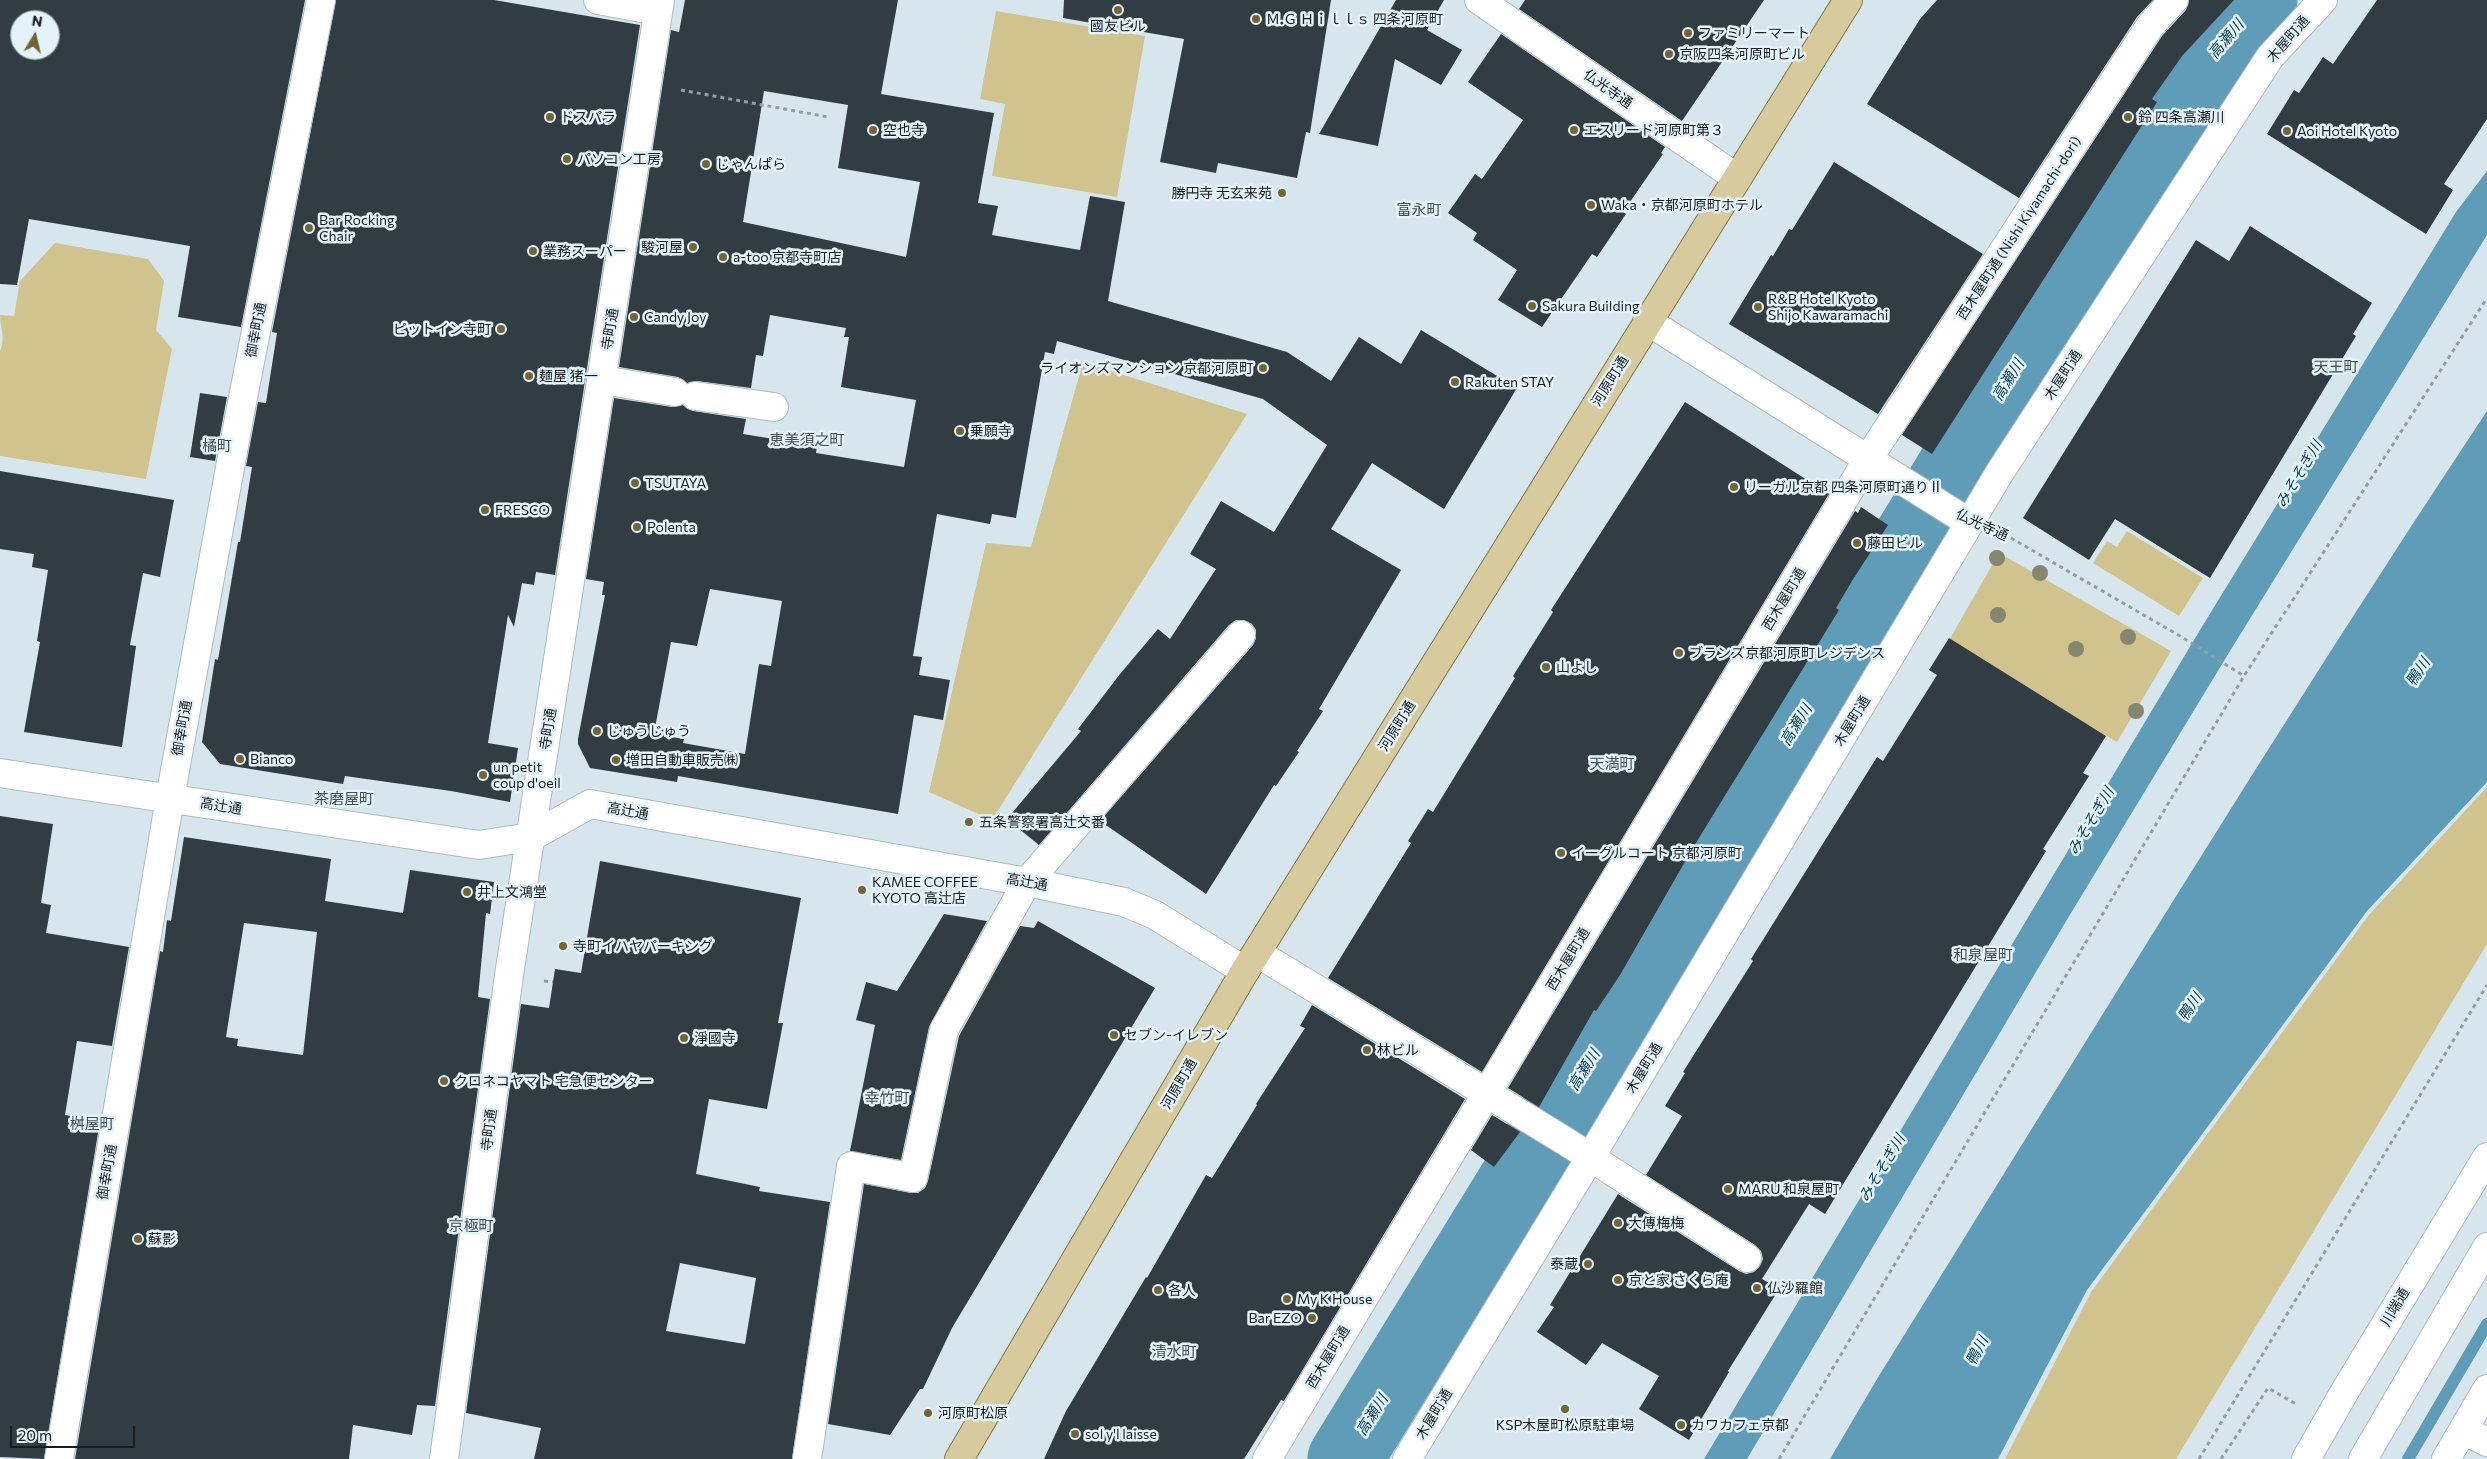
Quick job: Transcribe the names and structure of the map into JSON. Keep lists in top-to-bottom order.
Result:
{
  "streets": {
    "main road": ["河原町通"],
    "street": [
      "木屋町通",
      "仏光寺通",
      "西木屋町通 (Nishi Kiyamachi-dori)",
      "寺町通",
      "御幸町通",
      "西木屋町通",
      "高辻通",
      "川端通"
    ]
  },
  "crossings": [
    ["木屋町通", "仏光寺通"],
    ["木屋町通", "高辻通"],
    ["仏光寺通", "西木屋町通 (Nishi Kiyamachi-dori)"],
    ["仏光寺通", "河原町通"],
    ["仏光寺通", "西木屋町通"],
    ["西木屋町通 (Nishi Kiyamachi-dori)", "西木屋町通"],
    ["寺町通", "高辻通"],
    ["御幸町通", "高辻通"],
    ["河原町通", "高辻通"],
    ["西木屋町通", "高辻通"]
  ],
  "districts": [
    "富永町",
    "天王町",
    "恵美須之町",
    "橘町",
    "天満町",
    "茶磨屋町",
    "和泉屋町",
    "幸竹町",
    "桝屋町",
    "京極町",
    "清水町"
  ],
  "water": ["高瀬川", "みそそぎ川", "鴨川"],
  "places": [
    "國友ビル",
    "Ｍ.Ｇ Ｈｉｌｌｓ 四条河原町",
    "ファミリーマート",
    "京阪四条河原町ビル",
    "ドスパラ",
    "鈴 四条高瀬川",
    "空也寺",
    "エスリード河原町第３",
    "Aoi Hotel Kyoto",
    "パソコン工房",
    "じゃんぱら",
    "勝円寺 无玄来苑",
    "Waka・京都河原町ホテル",
    "Bar Rocking Chair",
    "駿河屋",
    "業務スーパー",
    "a-too 京都寺町店",
    "Sakura Building",
    "R&B Hotel Kyoto Shijo Kawaramachi",
    "Candy Joy",
    "ピットイン寺町",
    "ライオンズマンション 京都河原町",
    "麺屋 猪一",
    "Rakuten STAY",
    "乗願寺",
    "TSUTAYA",
    "リーガル京都 四条河原町通りⅡ",
    "FRESCO",
    "Polenta",
    "藤田ビル",
    "ブランズ京都河原町レジデンス",
    "山よし",
    "じゅうじゅう",
    "Bianco",
    "増田自動車販売㈱",
    "un petit coup d'oeil",
    "五条警察署高辻交番",
    "イーグルコート 京都河原町",
    "KAMEE COFFEE KYOTO 高辻店",
    "井上文鴻堂",
    "寺町イハヤパーキング",
    "セブン-イレブン",
    "淨國寺",
    "林ビル",
    "クロネコヤマト 宅急便センター",
    "MARU 和泉屋町",
    "大傳梅梅",
    "蘇影",
    "泰蔵",
    "京と家 さくら庵",
    "仏沙羅館",
    "各人",
    "My K House",
    "Bar EZO",
    "KSP木屋町松原駐車場",
    "河原町松原",
    "カワカフェ京都",
    "sol y'l laisse"
  ],
  "scale_bar": "20 m",
  "north": "top"
}
